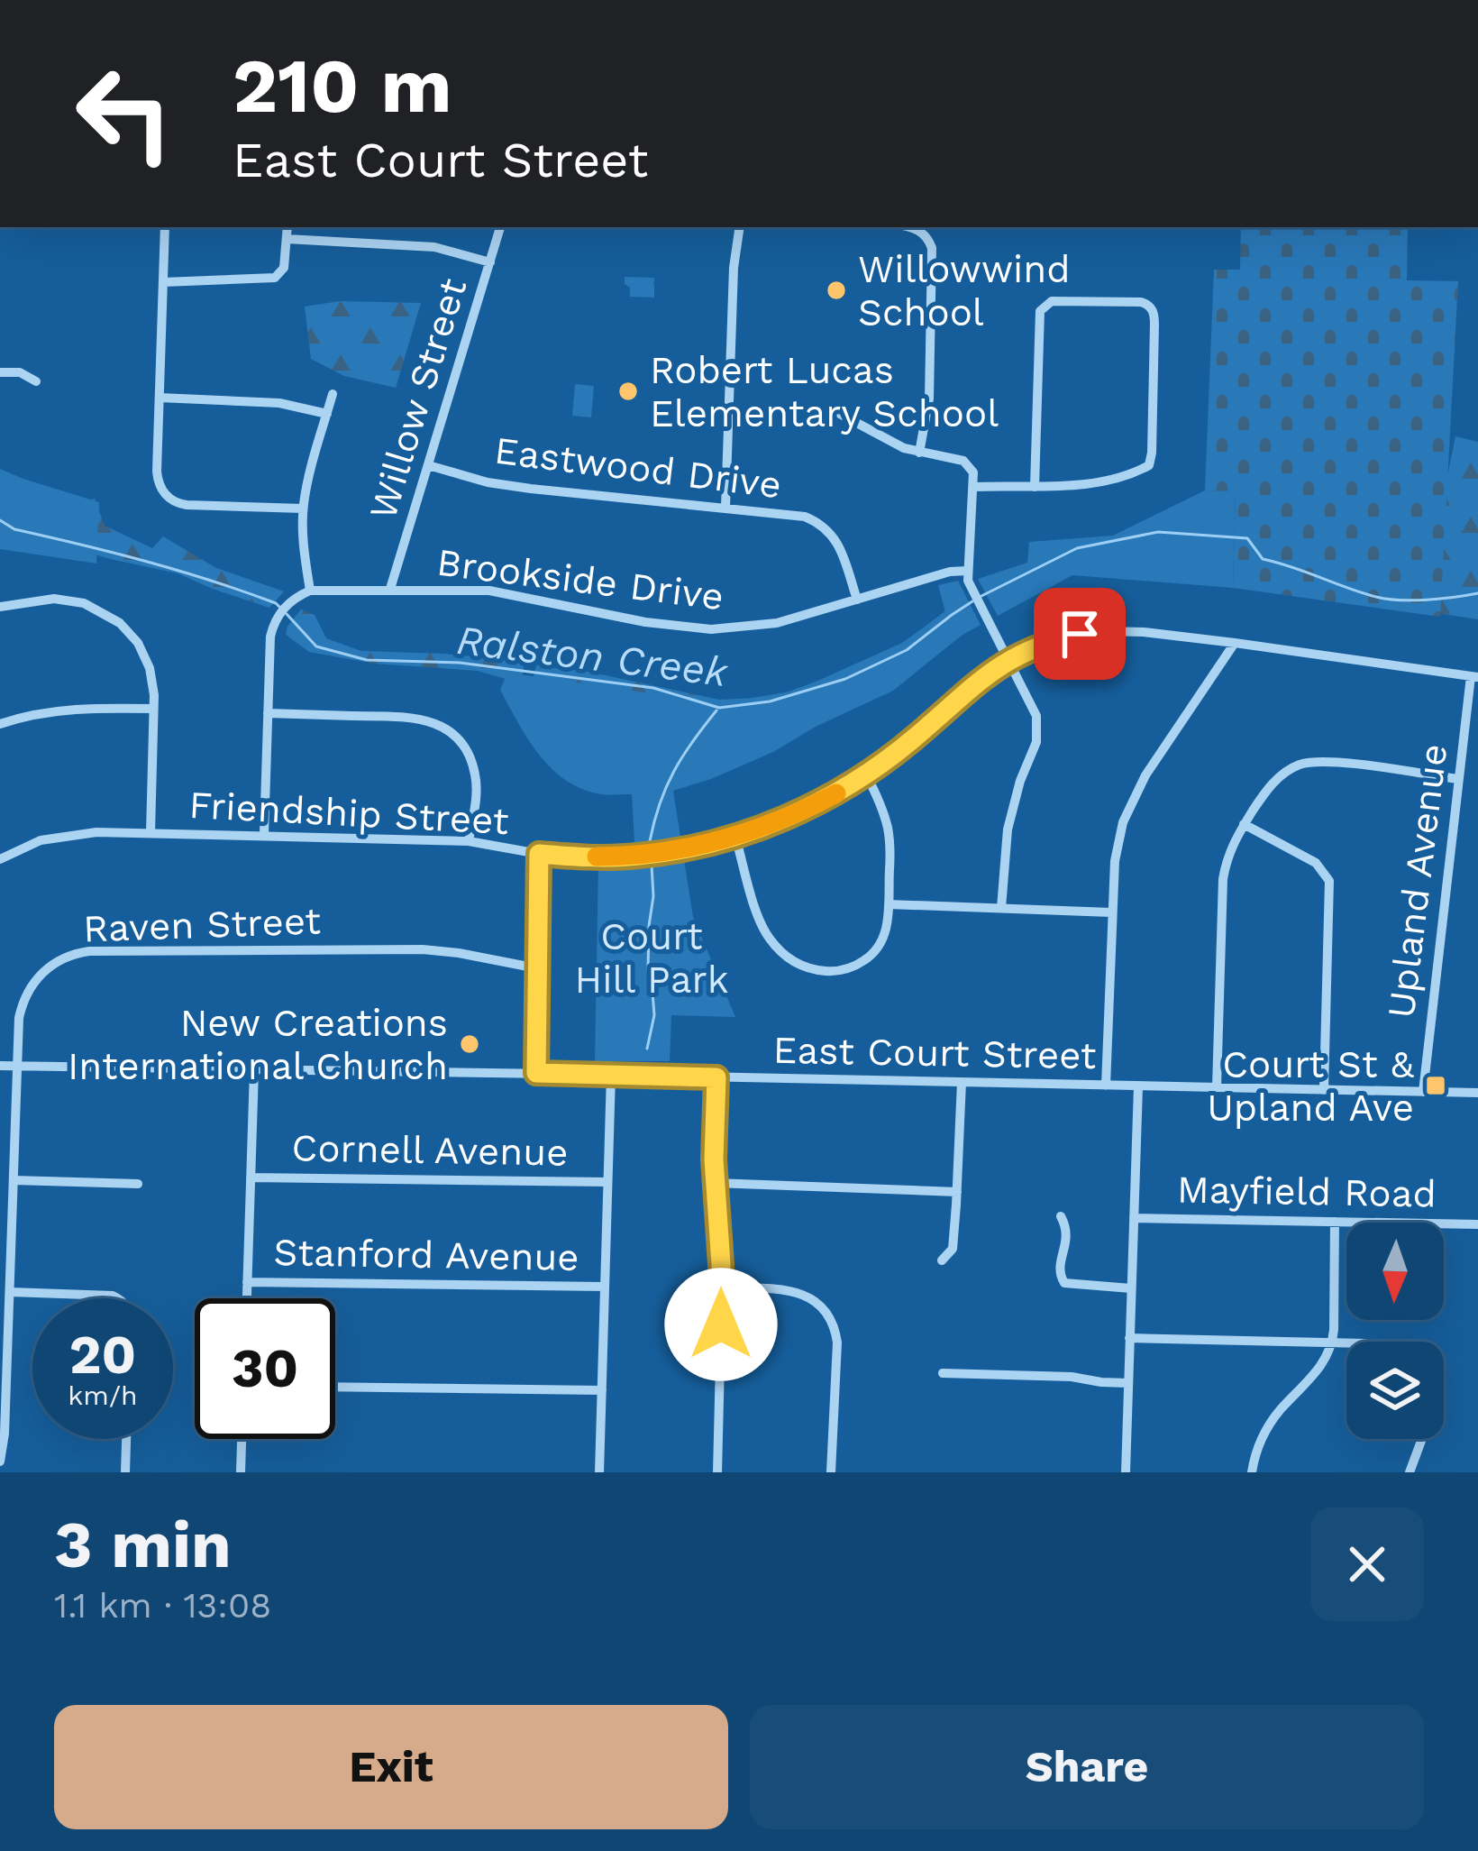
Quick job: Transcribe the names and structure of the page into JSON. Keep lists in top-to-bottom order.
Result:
{
  "streets": {
    "street": [
      "Willow Street",
      "Eastwood Drive",
      "Brookside Drive",
      "Friendship Street",
      "Upland Avenue",
      "Raven Street",
      "East Court Street",
      "Cornell Avenue",
      "Mayfield Road",
      "Stanford Avenue"
    ]
  },
  "crossings": [
    ["Willow Street", "Eastwood Drive"],
    ["Willow Street", "Brookside Drive"],
    ["Eastwood Drive", "Brookside Drive"],
    ["Brookside Drive", "Friendship Street"],
    ["Friendship Street", "Upland Avenue"],
    ["Upland Avenue", "East Court Street"],
    ["Raven Street", "East Court Street"]
  ],
  "water": ["Ralston Creek"],
  "parks": ["Court Hill Park"],
  "places": {
    "other": ["Willowwind School", "Robert Lucas Elementary School", "New Creations International Church"],
    "transit": ["Court St & Upland Ave"]
  },
  "north": "bottom",
  "page": {
    "turn": ["210 m", "East Court Street"],
    "speed": "20 km/h",
    "limit": "30",
    "heading": ["3 min", "1.1 km · 13:08"],
    "buttons": ["Exit", "Share"]
  }
}
